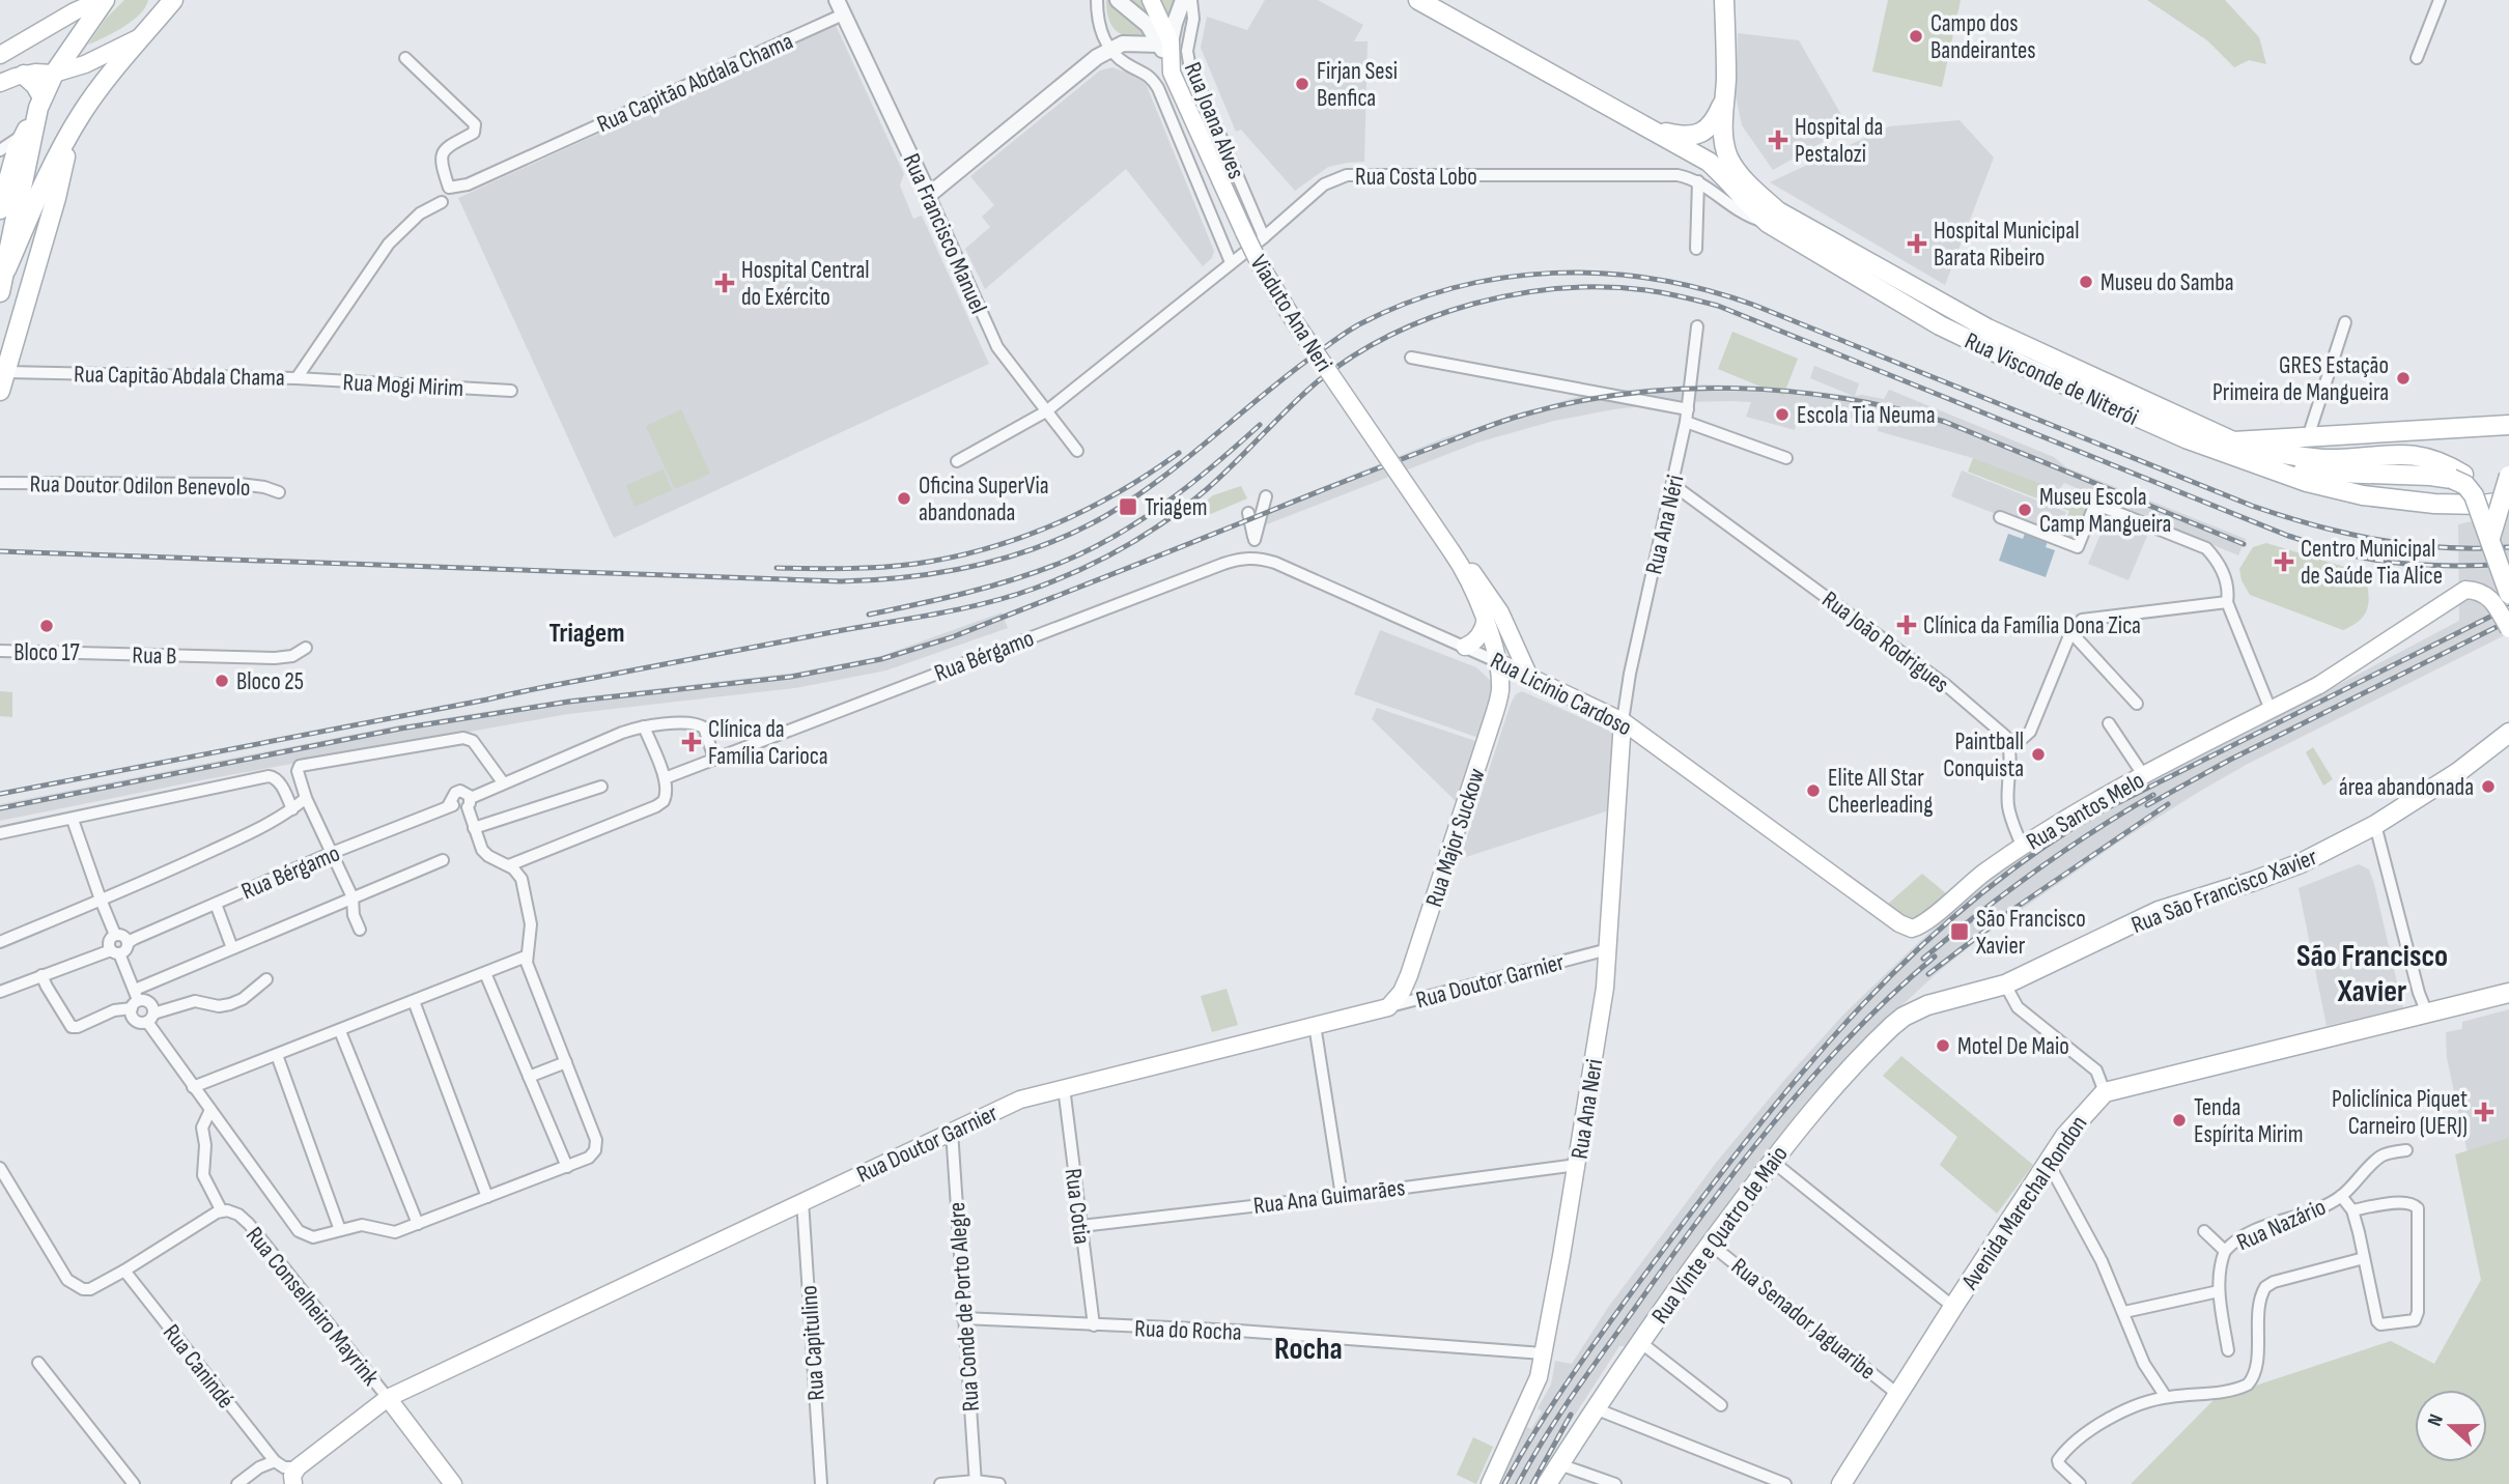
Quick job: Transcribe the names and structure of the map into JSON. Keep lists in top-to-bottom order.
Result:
{
  "streets": {
    "main road": [
      "Viaduto Ana Neri",
      "Rua Visconde de Niterói",
      "Rua Licínio Cardoso",
      "Rua Santos Melo",
      "Rua Major Suckow",
      "Rua São Francisco Xavier",
      "Rua Doutor Garnier",
      "Rua Ana Neri",
      "Avenida Marechal Rondon",
      "Rua Vinte e Quatro de Maio",
      "Rua Conselheiro Mayrink"
    ],
    "street": [
      "Rua Capitão Abdala Chama",
      "Rua Joana Alves",
      "Rua Costa Lobo",
      "Rua Francisco Manuel",
      "Rua Mogi Mirim",
      "Rua Doutor Odilon Benevolo",
      "Rua Ana Néri",
      "Rua João Rodrigues",
      "Rua B",
      "Rua Bérgamo",
      "Rua Ana Guimarães",
      "Rua Cotia",
      "Rua Nazário",
      "Rua Conde de Porto Alegre",
      "Rua Senador Jaguaribe",
      "Rua do Rocha",
      "Rua Capitulino",
      "Rua Canindé"
    ]
  },
  "crossings": [
    ["Rua Capitão Abdala Chama", "Rua Francisco Manuel"],
    ["Rua Capitão Abdala Chama", "Rua Mogi Mirim"],
    ["Rua Joana Alves", "Rua Costa Lobo"],
    ["Rua Costa Lobo", "Rua Francisco Manuel"],
    ["Rua Costa Lobo", "Rua Visconde de Niterói"],
    ["Viaduto Ana Neri", "Rua Licínio Cardoso"],
    ["Viaduto Ana Neri", "Rua Major Suckow"],
    ["Rua Ana Néri", "Rua João Rodrigues"],
    ["Rua Ana Néri", "Rua Licínio Cardoso"],
    ["Rua Ana Néri", "Rua Ana Neri"],
    ["Rua Bérgamo", "Rua Licínio Cardoso"],
    ["Rua Licínio Cardoso", "Rua Santos Melo"],
    ["Rua Licínio Cardoso", "Rua Major Suckow"],
    ["Rua Licínio Cardoso", "Rua Ana Neri"],
    ["Rua Major Suckow", "Rua Doutor Garnier"],
    ["Rua São Francisco Xavier", "Rua Vinte e Quatro de Maio"],
    ["Rua Doutor Garnier", "Rua Ana Neri"],
    ["Rua Doutor Garnier", "Rua Cotia"],
    ["Rua Doutor Garnier", "Rua Conselheiro Mayrink"],
    ["Rua Doutor Garnier", "Rua Conde de Porto Alegre"],
    ["Rua Doutor Garnier", "Rua Capitulino"],
    ["Rua Ana Neri", "Rua Ana Guimarães"],
    ["Rua Ana Neri", "Rua do Rocha"],
    ["Rua Ana Guimarães", "Rua Cotia"],
    ["Avenida Marechal Rondon", "Rua Senador Jaguaribe"],
    ["Rua Cotia", "Rua do Rocha"],
    ["Rua Vinte e Quatro de Maio", "Rua Senador Jaguaribe"],
    ["Rua Conselheiro Mayrink", "Rua Canindé"],
    ["Rua Conde de Porto Alegre", "Rua do Rocha"]
  ],
  "districts": ["Triagem", "São Francisco Xavier", "Rocha"],
  "places": {
    "other": [
      "Campo dos Bandeirantes",
      "Firjan Sesi Benfica",
      "Museu do Samba",
      "GRES Estação Primeira de Mangueira",
      "Escola Tia Neuma",
      "Oficina SuperVia abandonada",
      "Museu Escola Camp Mangueira",
      "Bloco 17",
      "Bloco 25",
      "Paintball Conquista",
      "área abandonada",
      "Elite All Star Cheerleading",
      "Motel De Maio",
      "Tenda Espírita Mirim"
    ],
    "health": [
      "Hospital da Pestalozi",
      "Hospital Municipal Barata Ribeiro",
      "Hospital Central do Exército",
      "Centro Municipal de Saúde Tia Alice",
      "Clínica da Família Dona Zica",
      "Clínica da Família Carioca",
      "Policlínica Piquet Carneiro (UERJ)"
    ],
    "transit": ["Triagem", "São Francisco Xavier"]
  },
  "north": "left"
}
